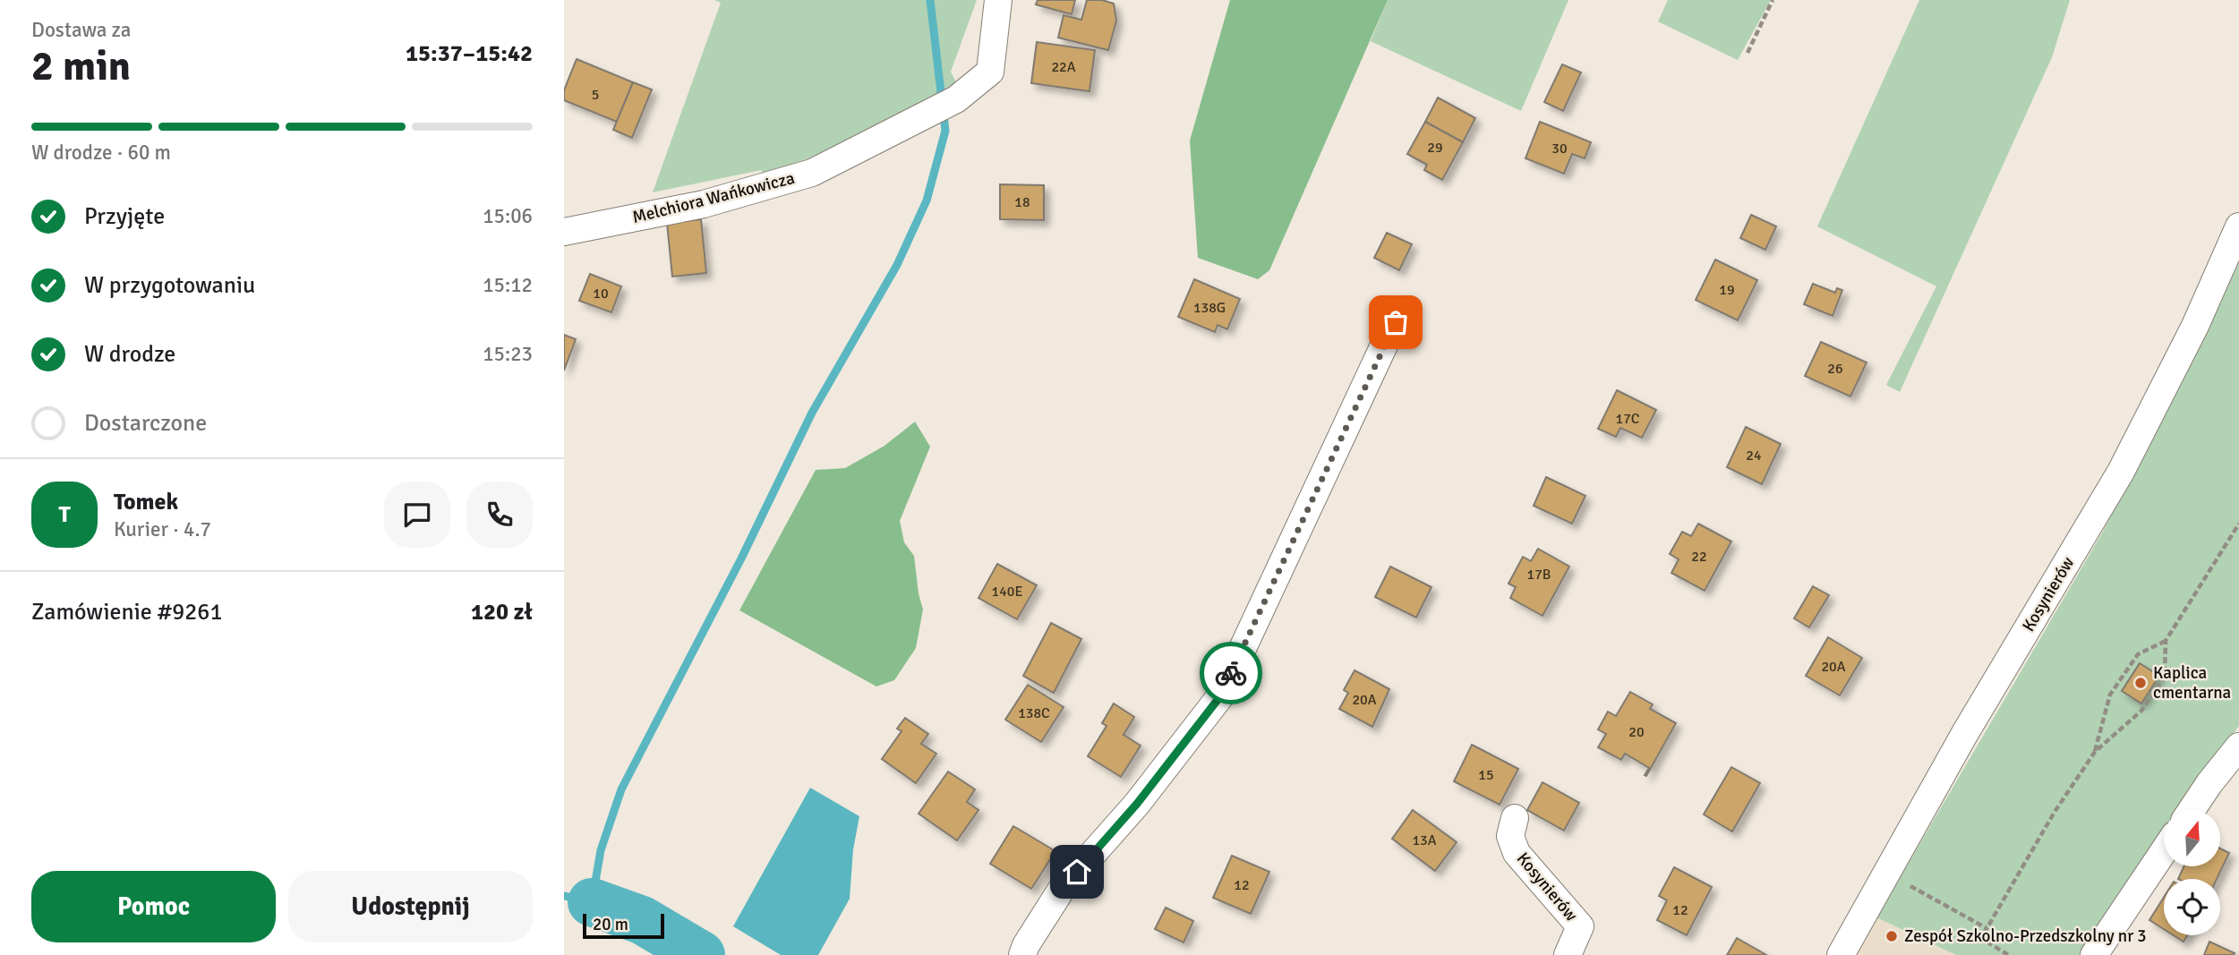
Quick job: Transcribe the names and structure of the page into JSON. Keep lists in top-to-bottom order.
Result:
{
  "streets": {
    "street": ["Melchiora Wańkowicza", "Kosynierów"]
  },
  "places": ["Kaplica cmentarna", "Zespół Szkolno-Przedszkolny nr 3"],
  "house_numbers": [
    "22A",
    "5",
    "29",
    "30",
    "18",
    "19",
    "10",
    "138G",
    "26",
    "17C",
    "24",
    "22",
    "17B",
    "140E",
    "20A",
    "20A",
    "138C",
    "20",
    "15",
    "13A",
    "12",
    "12"
  ],
  "scale_bar": "20 m",
  "north": "top",
  "page": {
    "heading": ["2 min", "Dostawa za", "15:37–15:42"],
    "panel": [
      "Tomek",
      "Kurier · 4.7",
      "Zamówienie #9261",
      "120 zł"
    ],
    "bar": "W drodze · 60 m",
    "list": [
      ["Przyjęte", "15:06"],
      ["W przygotowaniu", "15:12"],
      ["W drodze", "15:23"],
      "Dostarczone"
    ],
    "round": "T",
    "buttons": ["Pomoc", "Udostępnij"],
    "scale": "20 m"
  }
}
